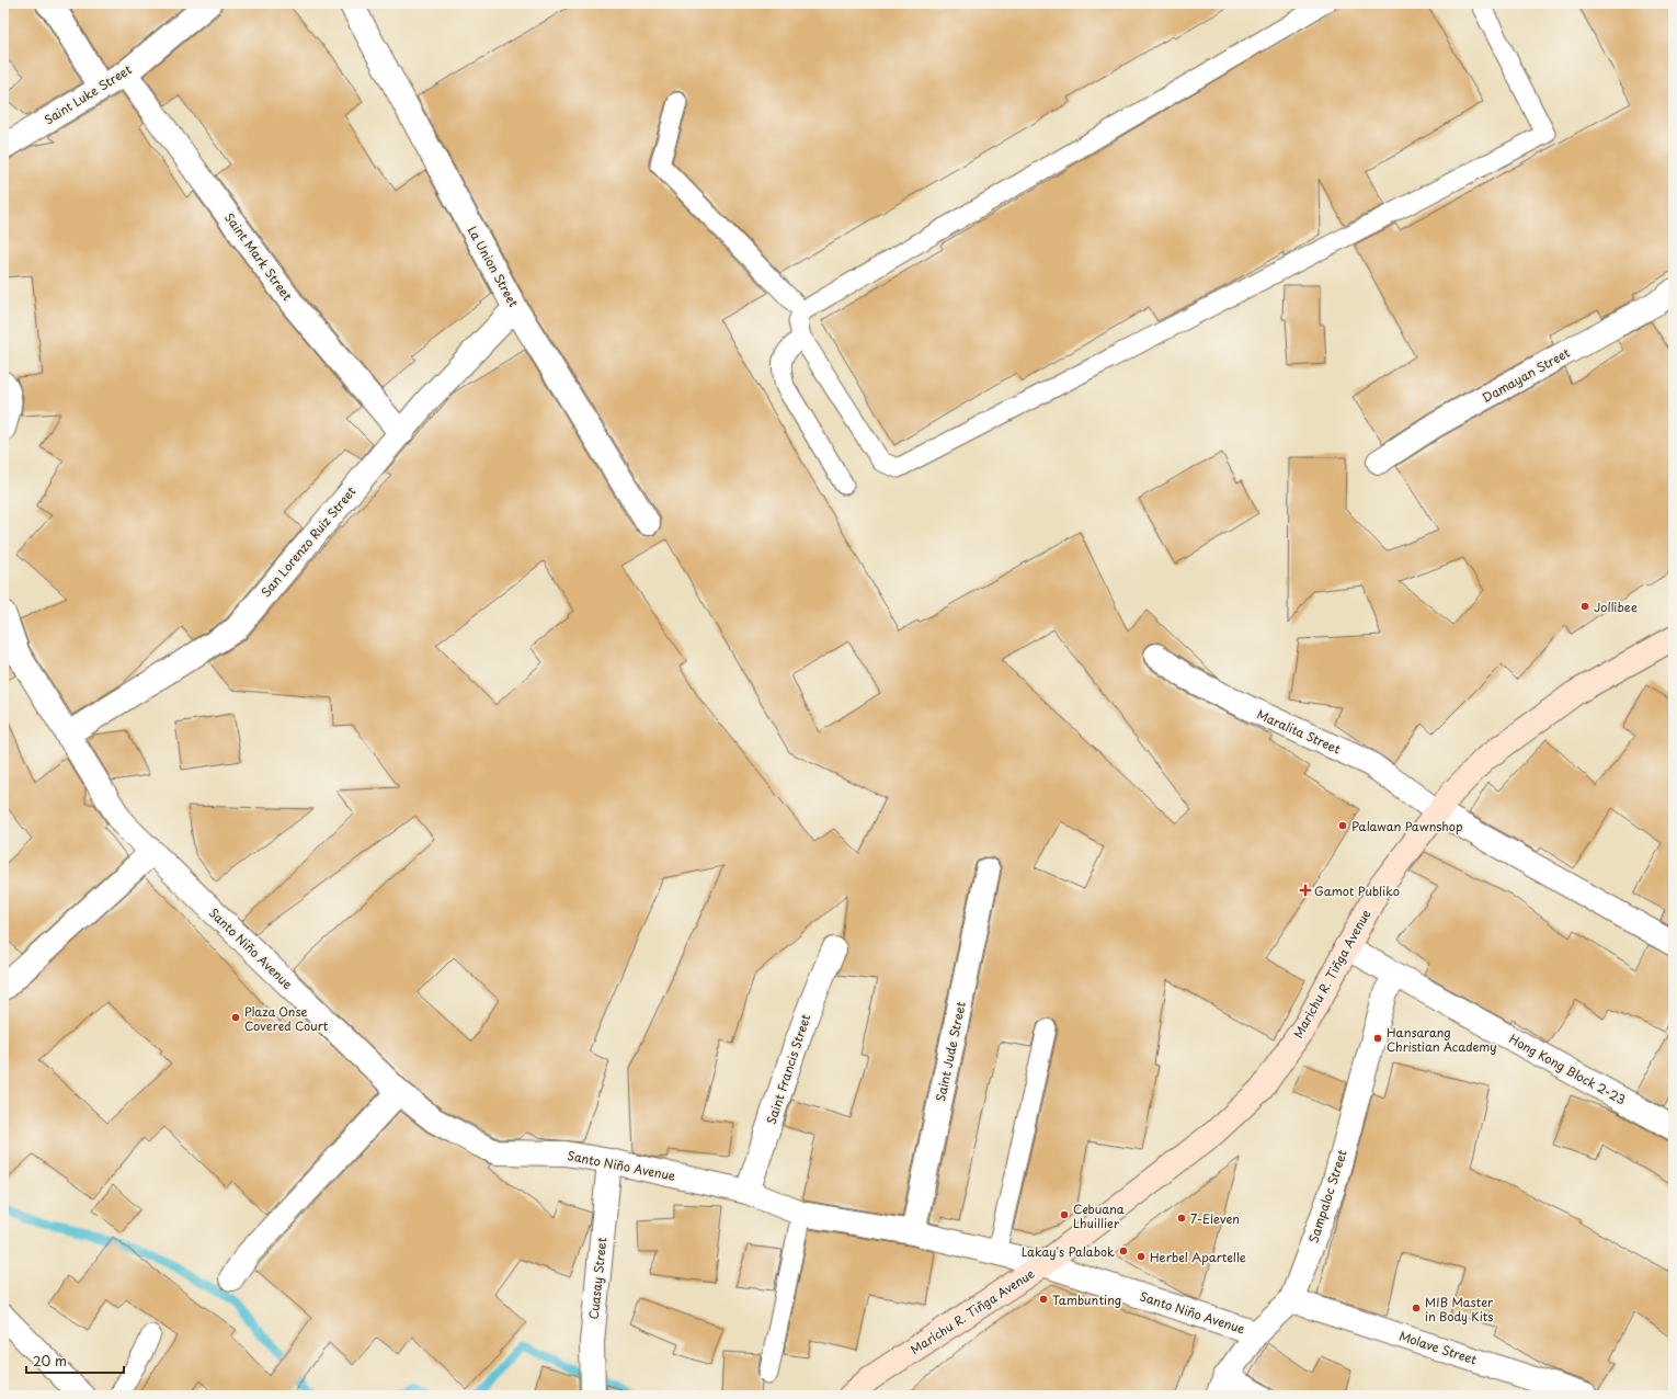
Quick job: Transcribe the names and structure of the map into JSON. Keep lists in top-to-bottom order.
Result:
{
  "streets": {
    "main road": ["Marichu R. Tiñga Avenue"],
    "street": [
      "Saint Luke Street",
      "Saint Mark Street",
      "La Union Street",
      "Damayan Street",
      "San Lorenzo Ruiz Street",
      "Maralita Street",
      "Santo Niño Avenue",
      "Saint Jude Street",
      "Saint Francis Street",
      "Hong Kong Block 2-23",
      "Sampaloc Street",
      "Cuasay Street",
      "Molave Street"
    ]
  },
  "crossings": [
    ["Saint Luke Street", "Saint Mark Street"],
    ["Saint Mark Street", "San Lorenzo Ruiz Street"],
    ["La Union Street", "San Lorenzo Ruiz Street"],
    ["San Lorenzo Ruiz Street", "Santo Niño Avenue"],
    ["Maralita Street", "Marichu R. Tiñga Avenue"],
    ["Santo Niño Avenue", "Marichu R. Tiñga Avenue"],
    ["Santo Niño Avenue", "Saint Jude Street"],
    ["Santo Niño Avenue", "Saint Francis Street"],
    ["Santo Niño Avenue", "Sampaloc Street"],
    ["Santo Niño Avenue", "Cuasay Street"],
    ["Marichu R. Tiñga Avenue", "Hong Kong Block 2-23"],
    ["Hong Kong Block 2-23", "Sampaloc Street"],
    ["Sampaloc Street", "Molave Street"]
  ],
  "places": {
    "other": [
      "Jollibee",
      "Palawan Pawnshop",
      "Plaza Onse Covered Court",
      "Hansarang Christian Academy",
      "Cebuana Lhuillier",
      "7-Eleven",
      "Lakay's Palabok",
      "Herbel Apartelle",
      "Tambunting",
      "MIB Master in Body Kits"
    ],
    "health": ["Gamot Publiko"]
  },
  "scale_bar": "20 m"
}
